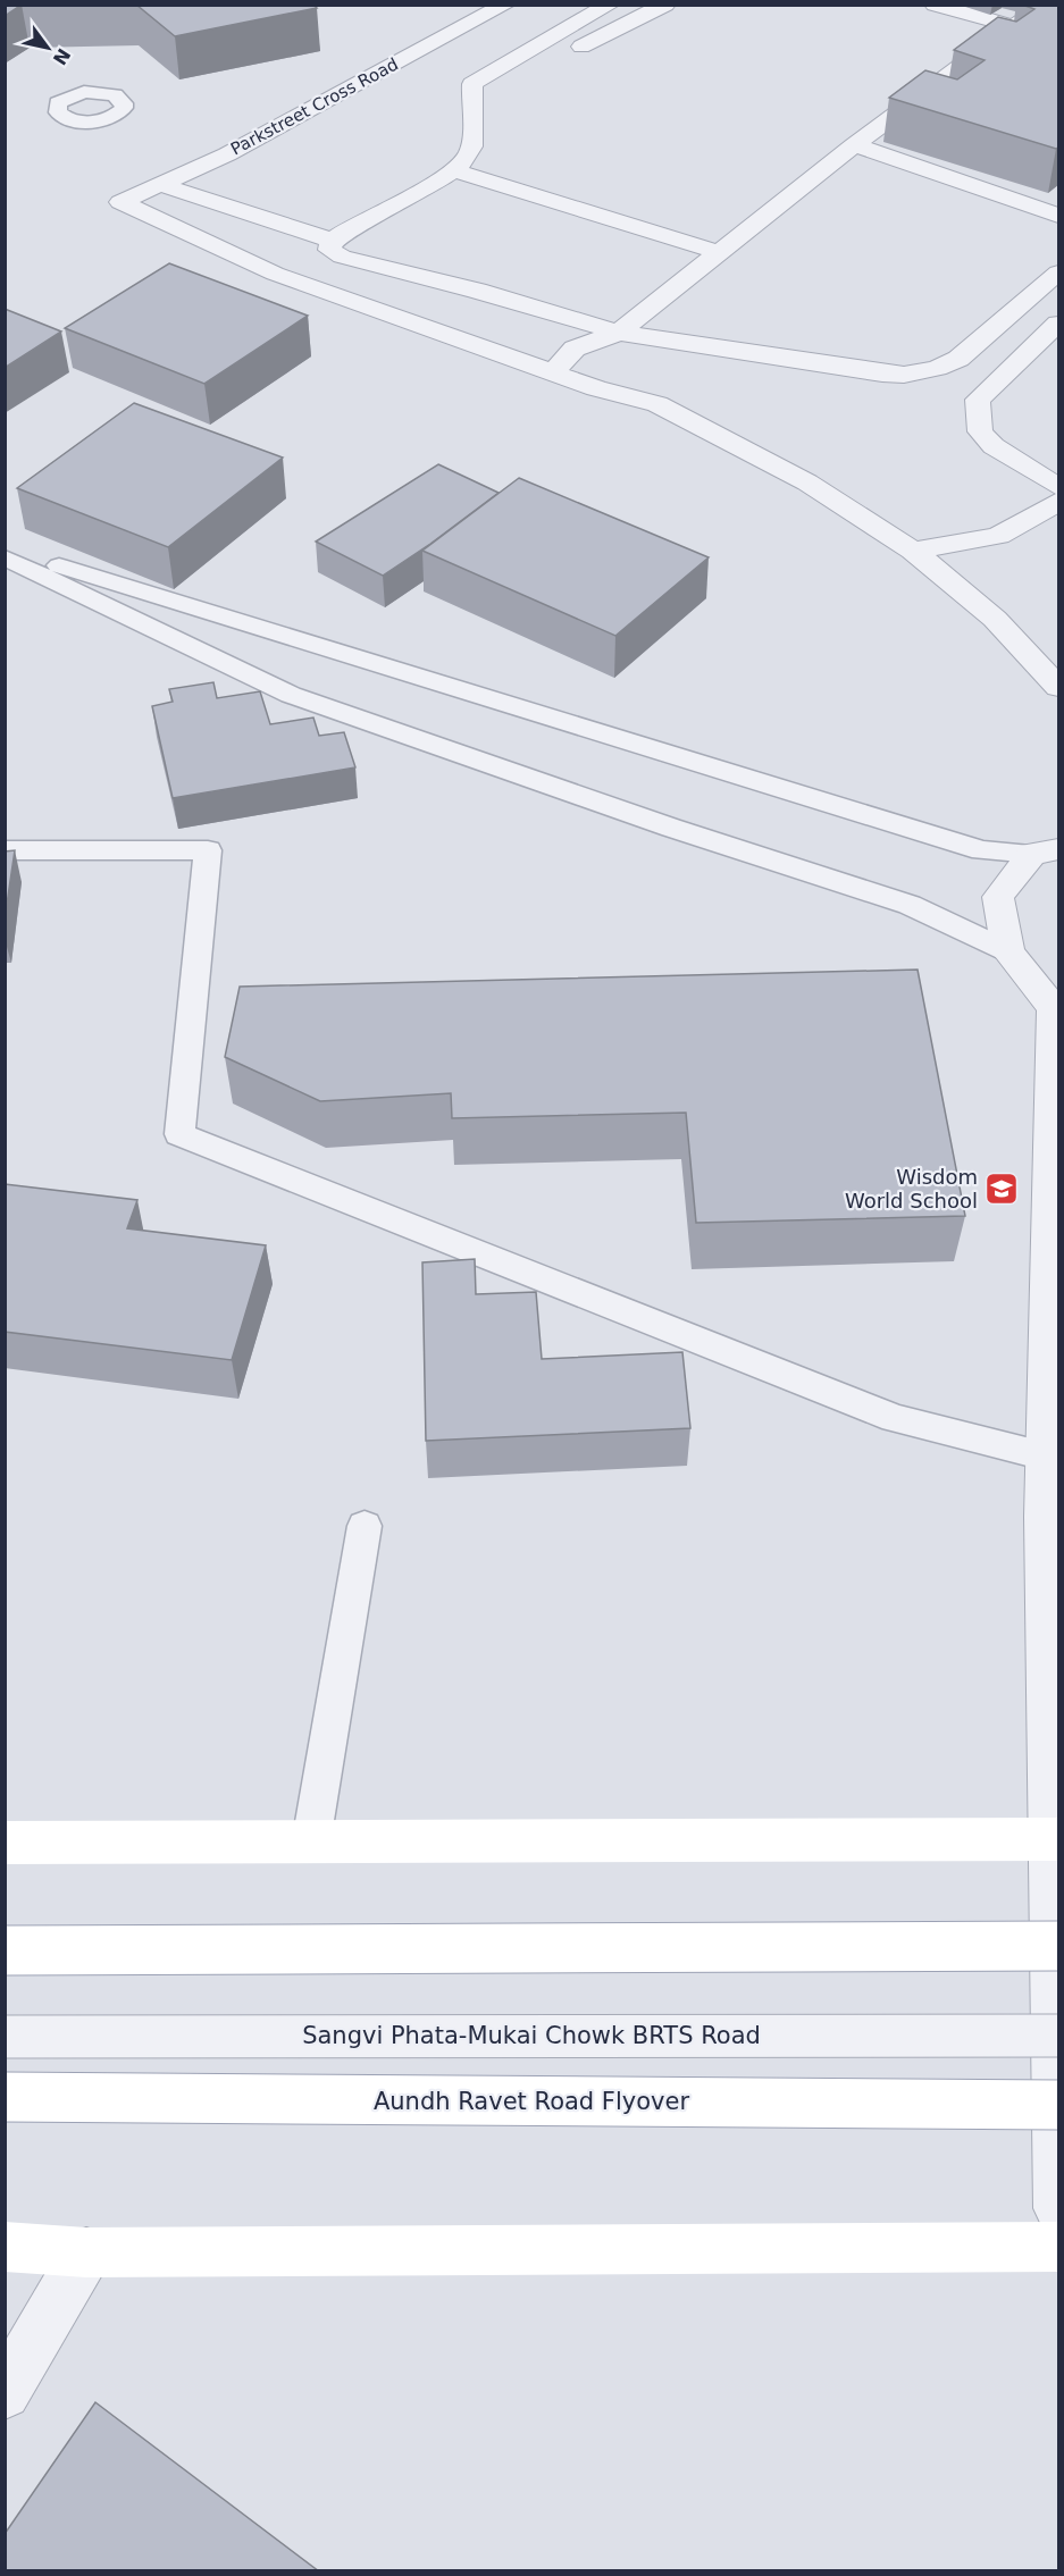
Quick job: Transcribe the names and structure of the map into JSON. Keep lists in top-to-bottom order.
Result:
{
  "streets": {
    "street": ["Parkstreet Cross Road", "Aundh Ravet Road Flyover"],
    "lane": ["Sangvi Phata-Mukai Chowk BRTS Road"]
  },
  "places": {
    "school or university": ["Wisdom World School"]
  },
  "north": "bottom right"
}
